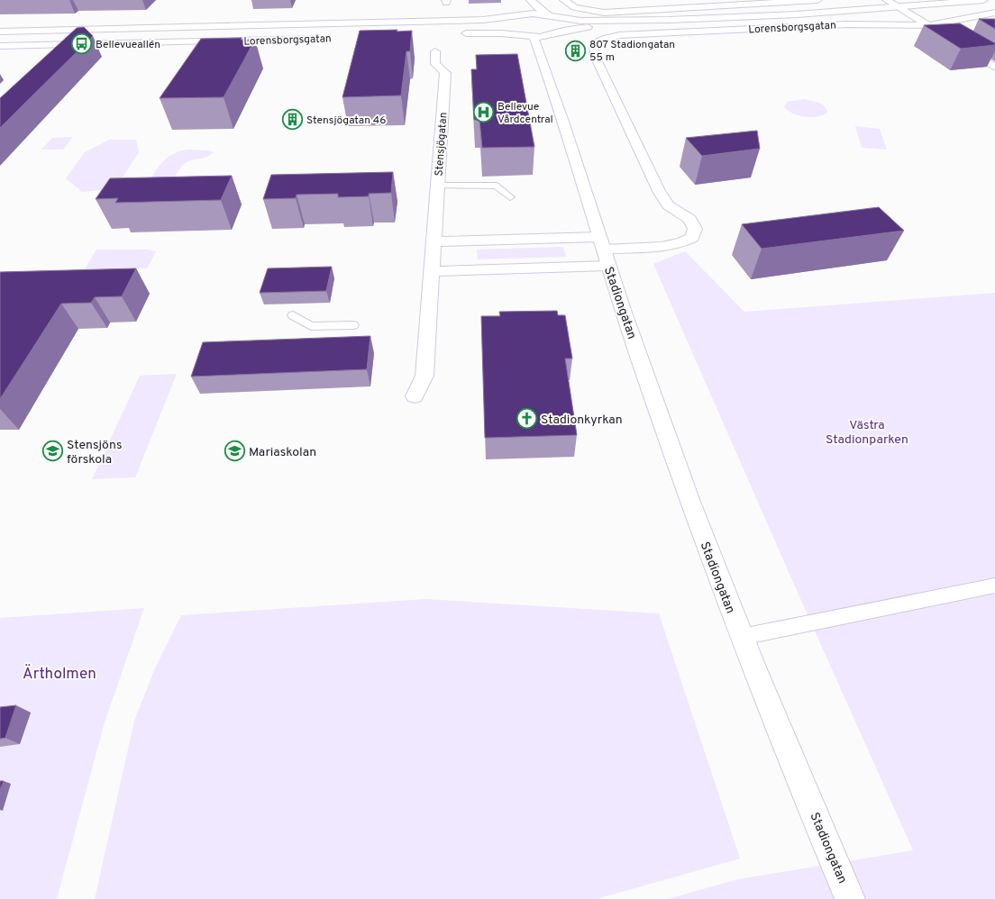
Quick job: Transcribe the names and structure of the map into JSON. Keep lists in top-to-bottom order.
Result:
{
  "streets": {
    "main road": ["Lorensborgsgatan", "Stensjögatan", "Stadiongatan"]
  },
  "crossings": [
    ["Lorensborgsgatan", "Stadiongatan"]
  ],
  "parks": ["Västra Stadionparken", "Ärtholmen"],
  "places": {
    "bus stop": ["Bellevueallén"],
    "building": ["807 Stadiongatan 55 m", "Stensjögatan 46"],
    "hospital": ["Bellevue Vårdcentral"],
    "church": ["Stadionkyrkan"],
    "school or university": ["Stensjöns förskola", "Mariaskolan"]
  }
}
